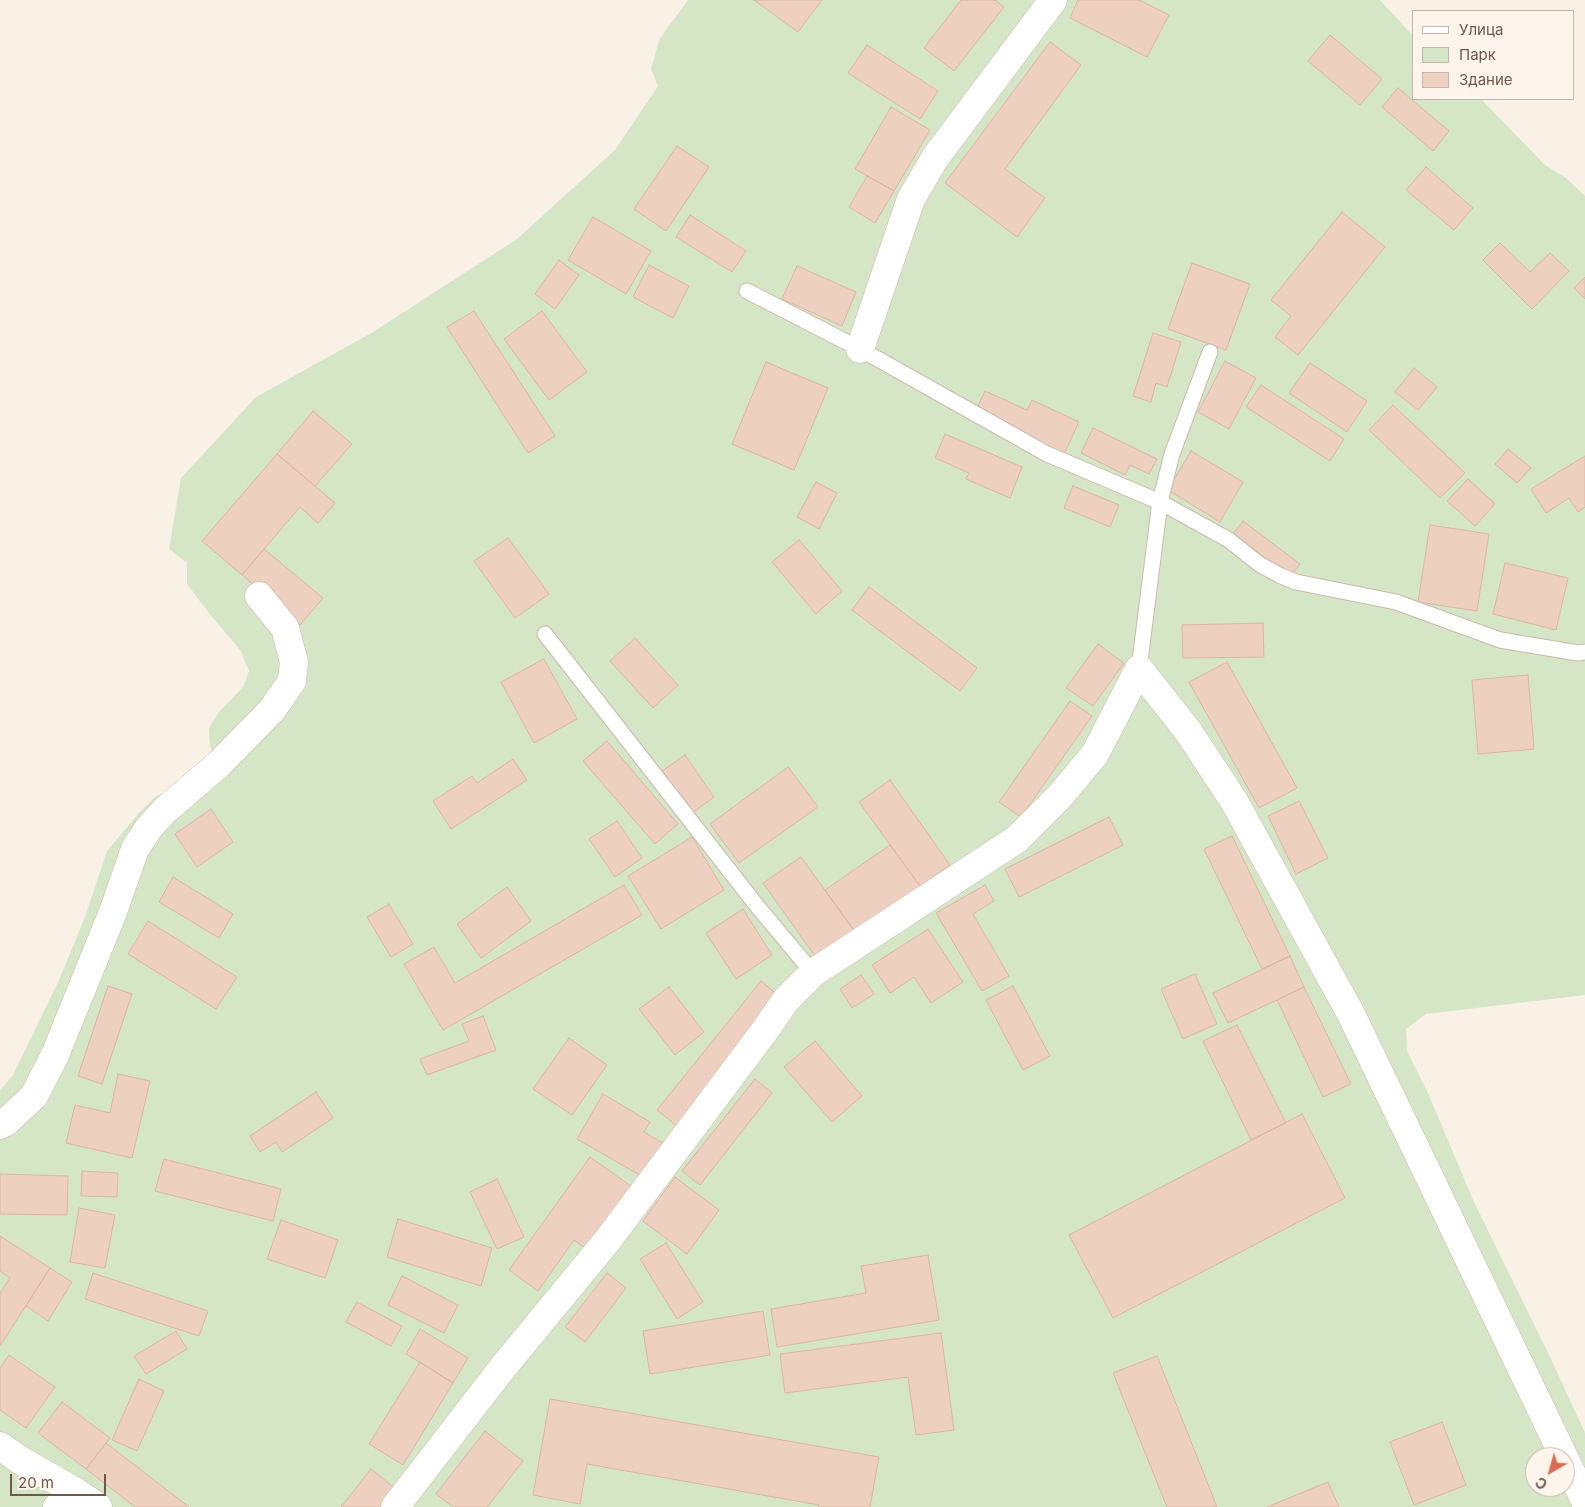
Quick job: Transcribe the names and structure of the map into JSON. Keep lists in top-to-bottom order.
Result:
{
  "legend": ["Улица", "Парк", "Здание"],
  "scale_bar": "20 m",
  "north": "bottom left"
}
